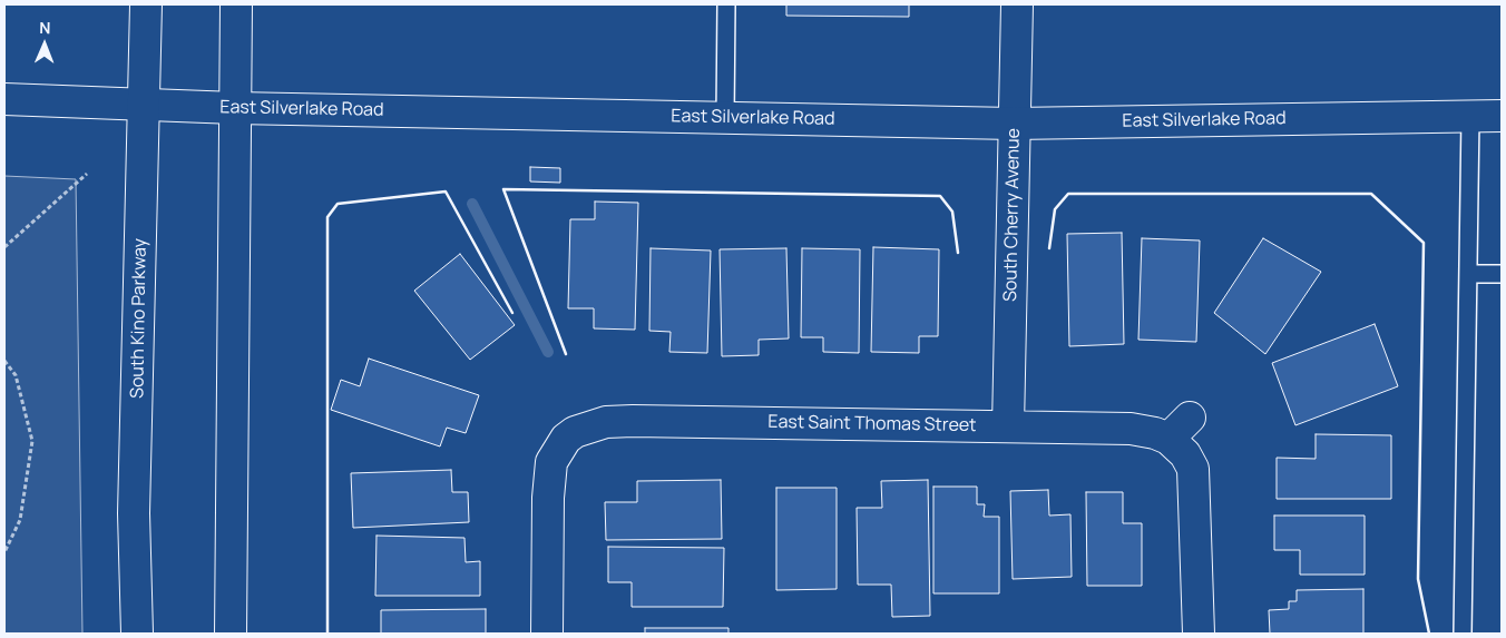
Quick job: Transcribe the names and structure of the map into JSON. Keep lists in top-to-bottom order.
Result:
{
  "streets": {
    "street": [
      "East Silverlake Road",
      "South Cherry Avenue",
      "South Kino Parkway",
      "East Saint Thomas Street"
    ]
  },
  "crossings": [
    ["East Silverlake Road", "South Cherry Avenue"],
    ["East Silverlake Road", "South Kino Parkway"],
    ["South Cherry Avenue", "East Saint Thomas Street"]
  ],
  "north": "top"
}
